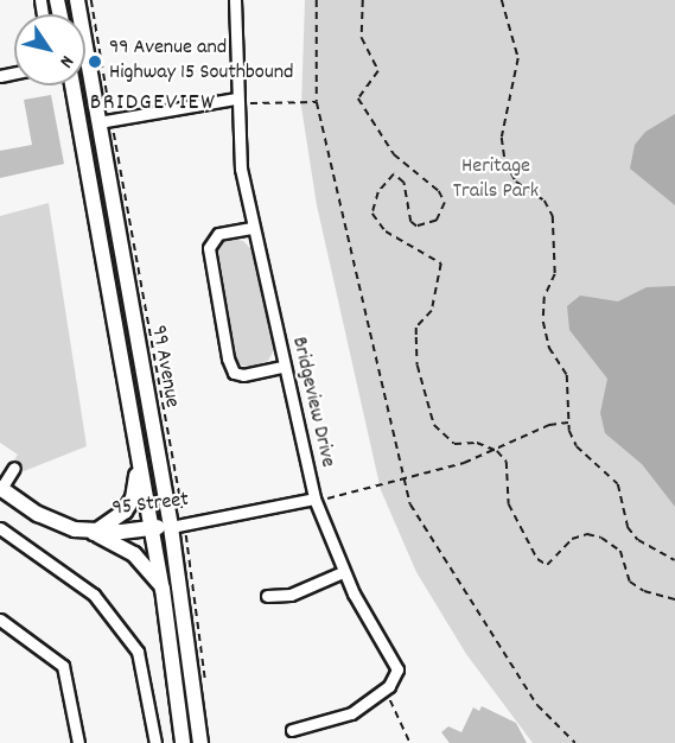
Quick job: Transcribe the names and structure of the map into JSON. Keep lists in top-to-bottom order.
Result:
{
  "streets": {
    "main road": ["99 Avenue", "95 Street"],
    "street": ["Bridgeview Drive"]
  },
  "crossings": [
    ["99 Avenue", "95 Street"],
    ["Bridgeview Drive", "95 Street"]
  ],
  "districts": ["BRIDGEVIEW"],
  "parks": ["Heritage Trails Park"],
  "places": ["99 Avenue and Highway 15 Southbound"],
  "north": "bottom right"
}
